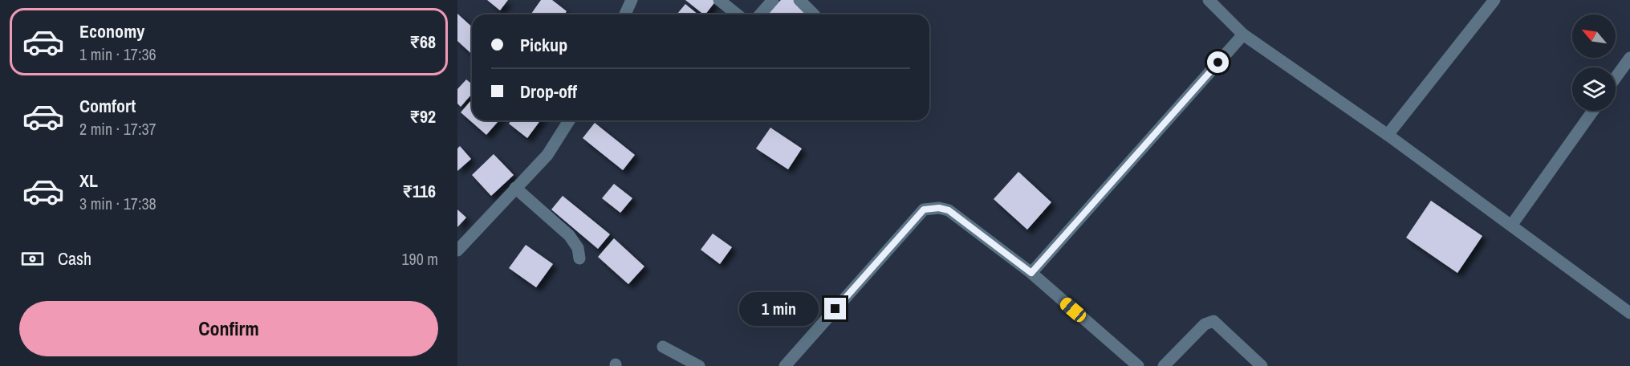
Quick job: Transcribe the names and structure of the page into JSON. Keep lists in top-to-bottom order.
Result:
{
  "north": "top left",
  "page": {
    "list": [
      {
        "name": "Economy",
        "note": "1 min · 17:36",
        "value": "₹68"
      },
      {
        "name": "Comfort",
        "note": "2 min · 17:37",
        "value": "₹92"
      },
      {
        "name": "XL",
        "note": "3 min · 17:38",
        "value": "₹116"
      }
    ],
    "banner": ["Pickup", "Drop-off"],
    "pay": ["Cash", "190 m"],
    "buttons": "Confirm",
    "bubble": "1 min"
  }
}
